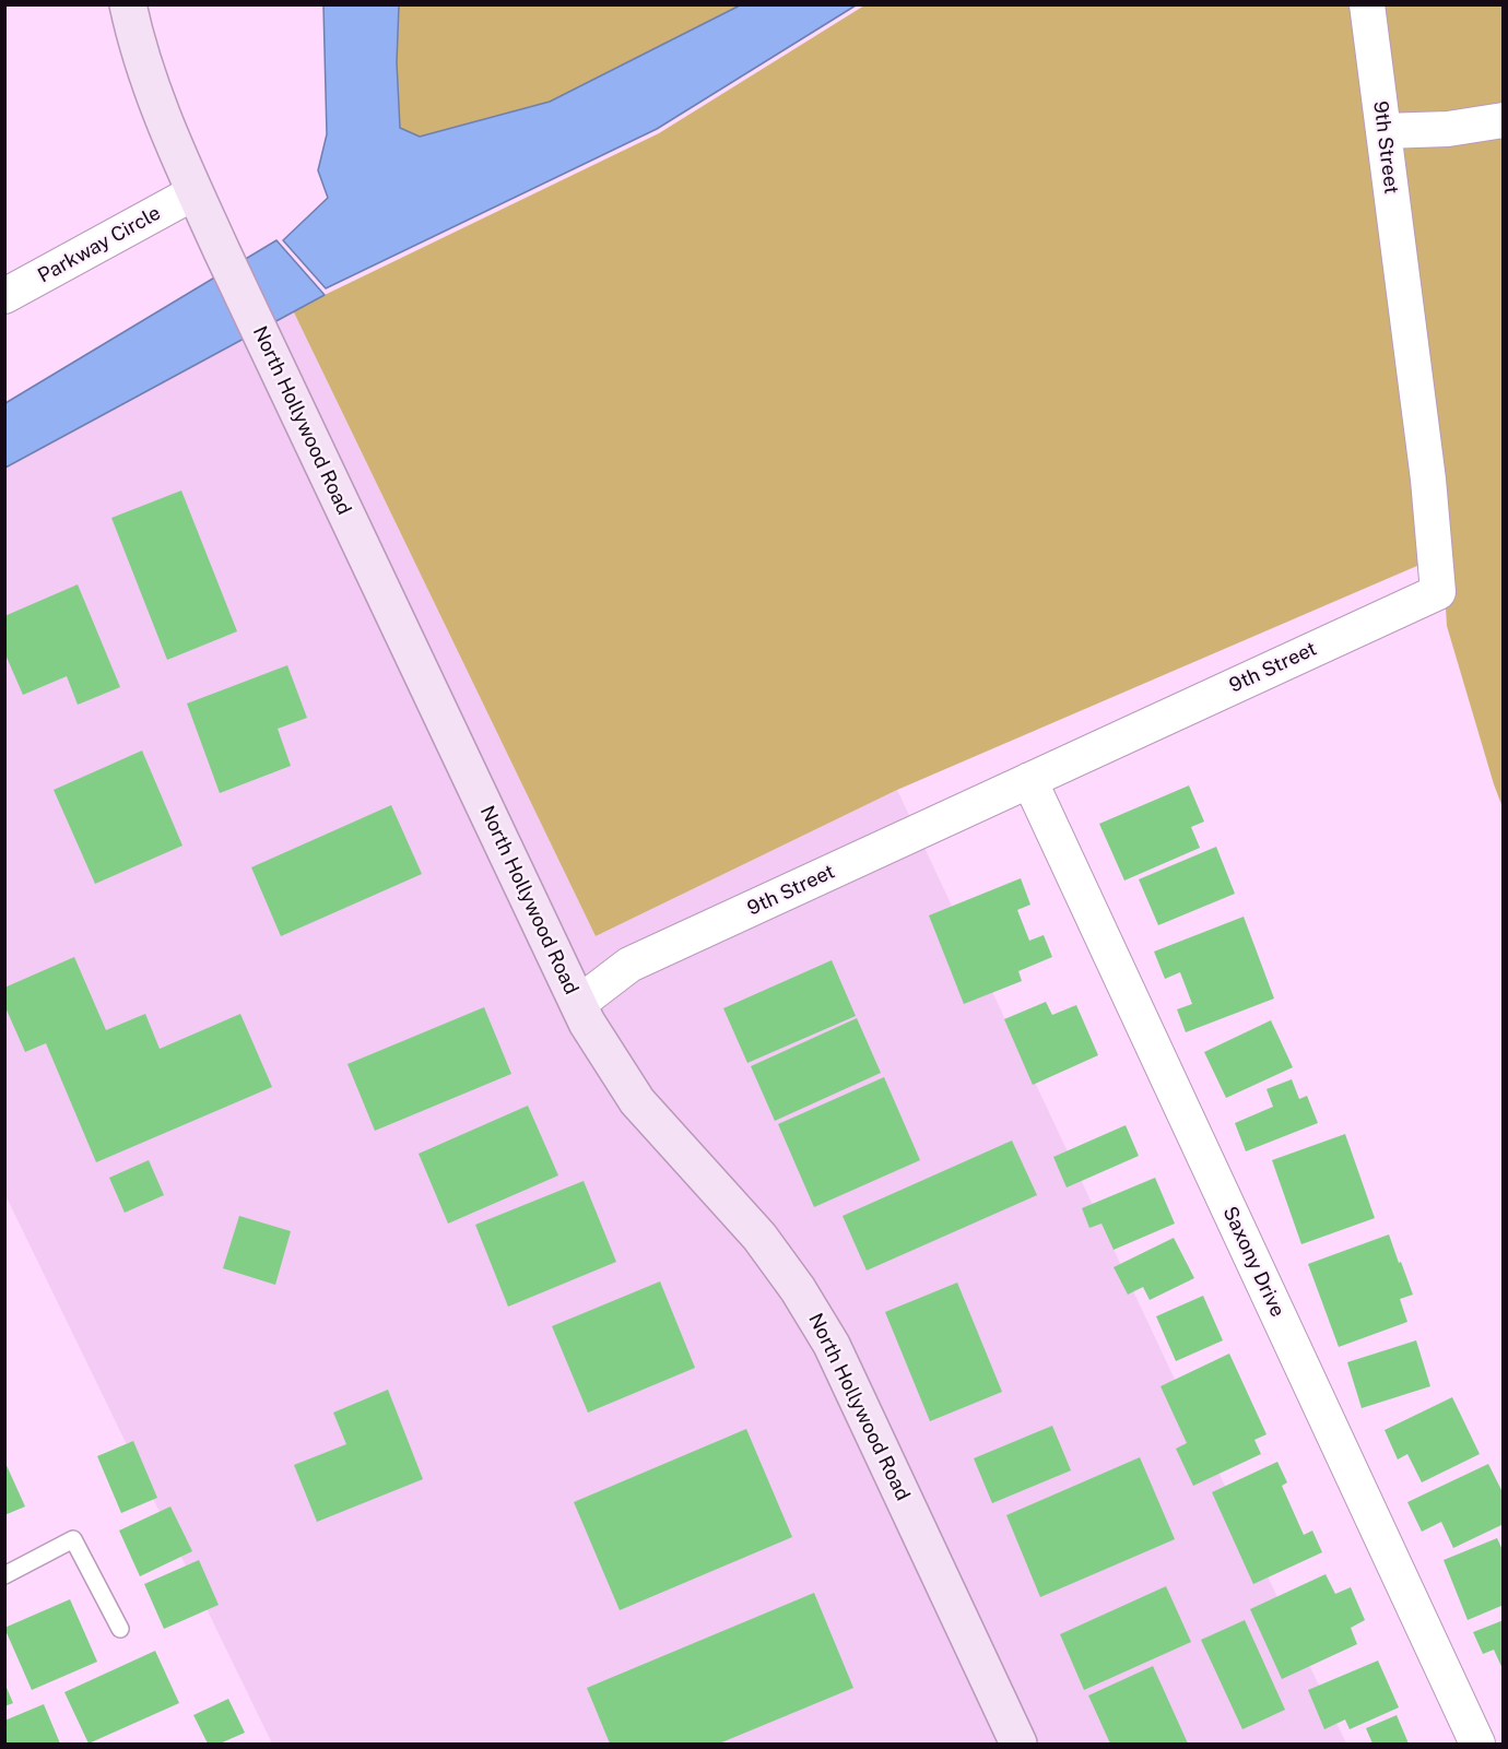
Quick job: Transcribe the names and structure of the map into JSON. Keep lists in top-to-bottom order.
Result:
{
  "streets": {
    "main road": ["North Hollywood Road"],
    "street": ["9th Street", "Parkway Circle", "Saxony Drive"]
  },
  "crossings": [
    ["9th Street", "North Hollywood Road"],
    ["9th Street", "Saxony Drive"],
    ["Parkway Circle", "North Hollywood Road"]
  ]
}
